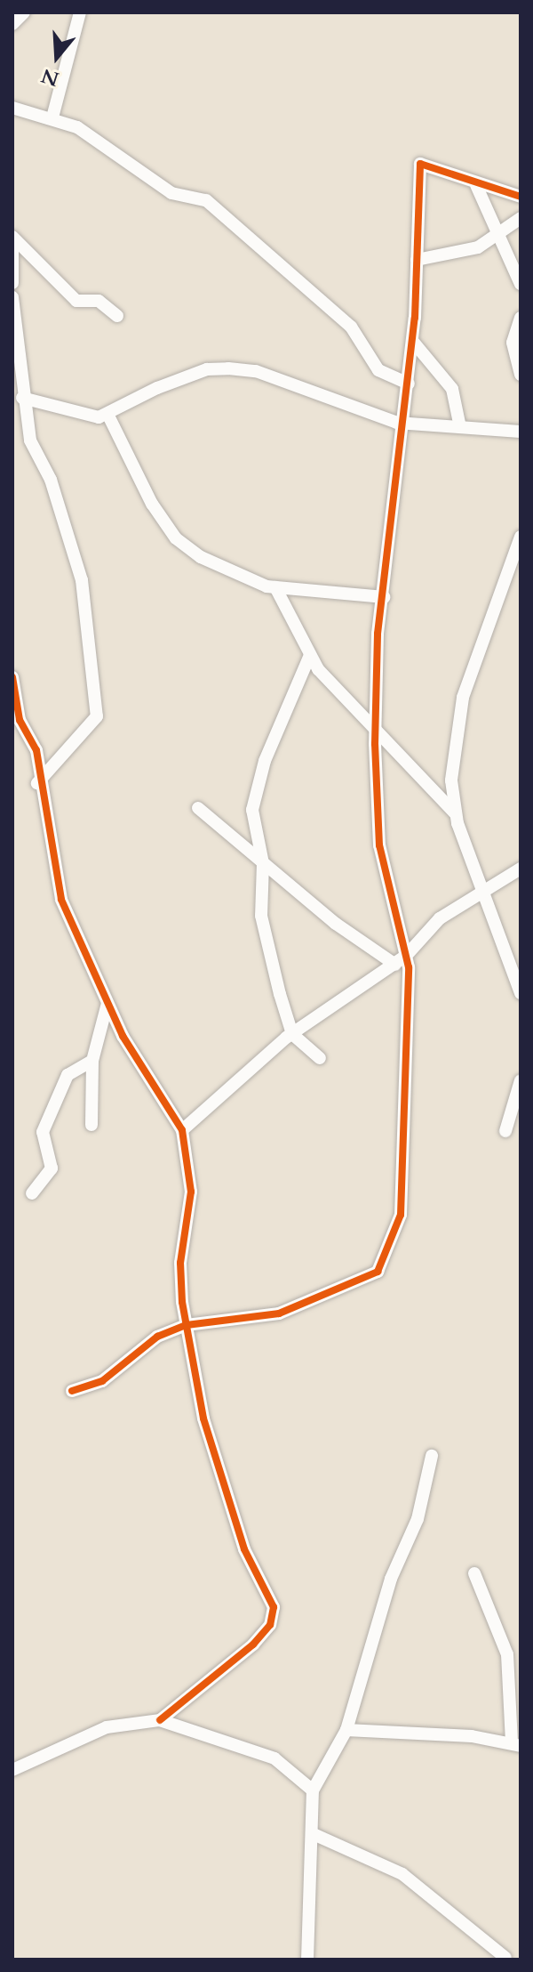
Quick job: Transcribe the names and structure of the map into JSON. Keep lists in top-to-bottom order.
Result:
{
  "north": "bottom"
}
